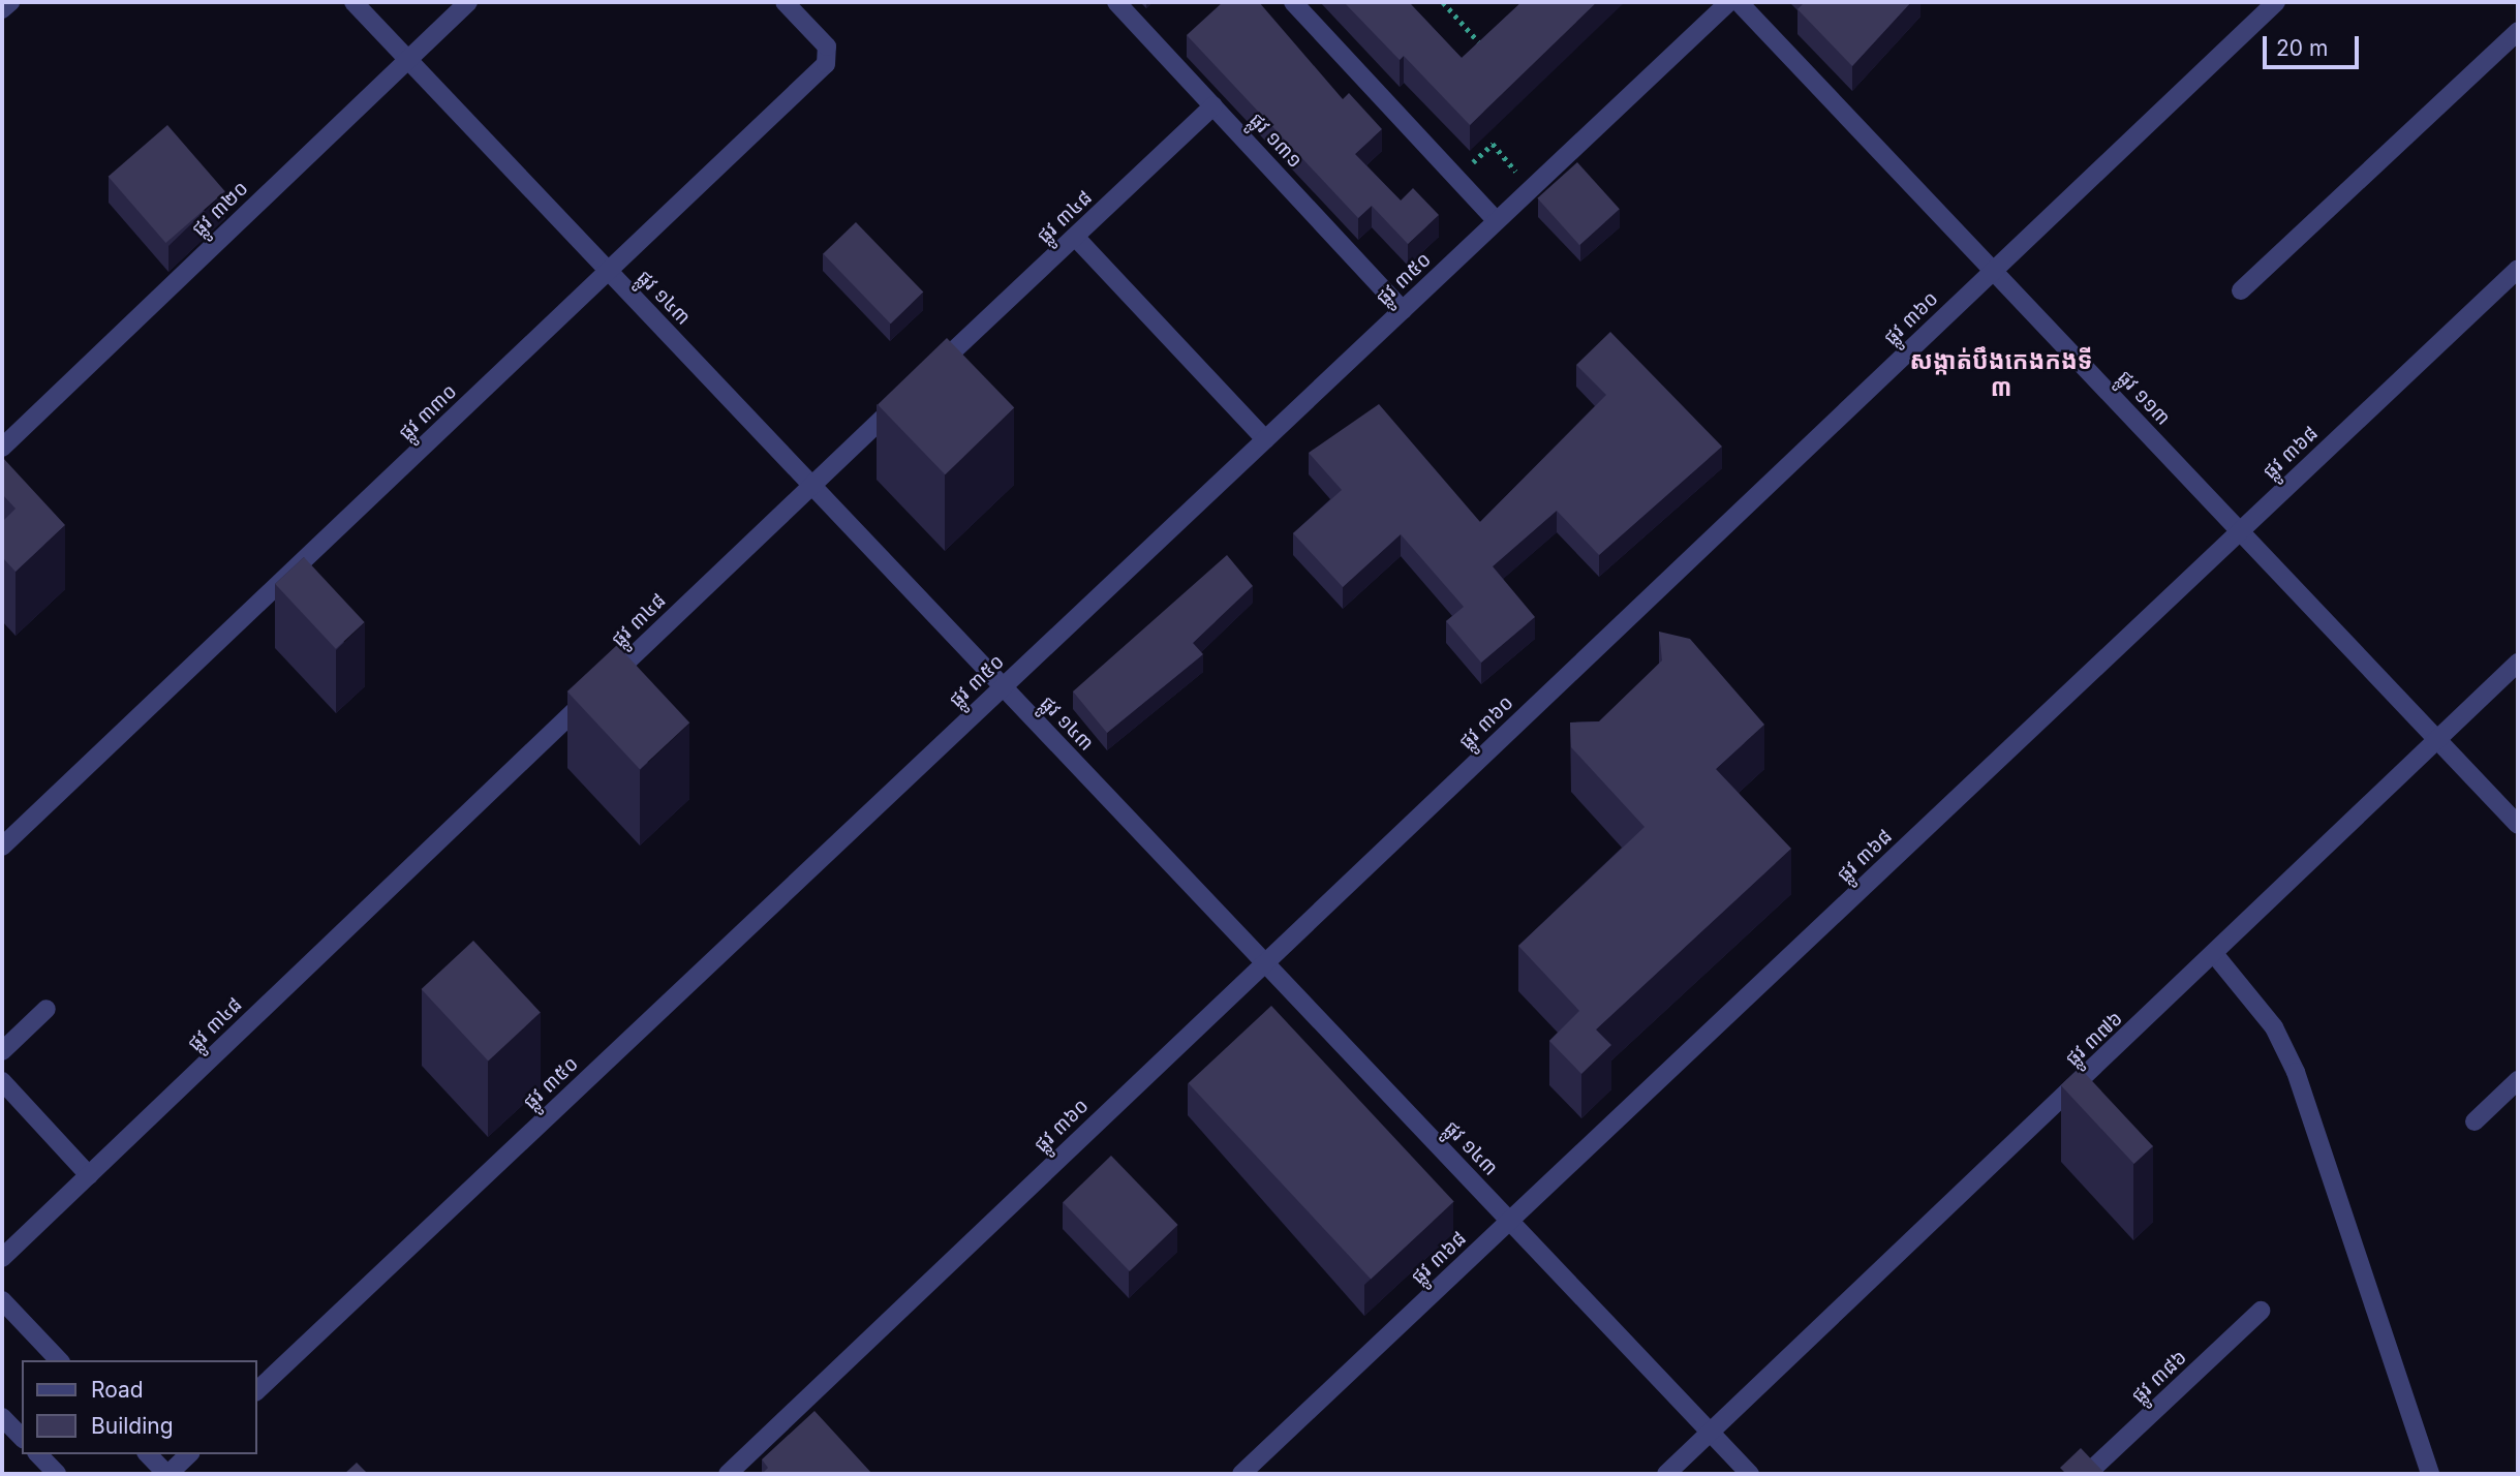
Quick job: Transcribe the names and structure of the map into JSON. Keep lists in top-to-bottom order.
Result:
{
  "streets": {
    "street": [
      "ផ្លូវ ១៣១",
      "ផ្លូវ ៣២០",
      "ផ្លូវ ៣៤៨",
      "ផ្លូវ ៣៥០",
      "ផ្លូវ ១៤៣",
      "ផ្លូវ ៣៦០",
      "ផ្លូវ ១១៣",
      "ផ្លូវ ៣៣០",
      "ផ្លូវ ៣៦៨",
      "ផ្លូវ ៣៧៦",
      "ផ្លូវ ៣៨៦"
    ]
  },
  "crossings": [
    ["ផ្លូវ ១៣១", "ផ្លូវ ៣៤៨"],
    ["ផ្លូវ ១៣១", "ផ្លូវ ៣៥០"],
    ["ផ្លូវ ៣២០", "ផ្លូវ ១៤៣"],
    ["ផ្លូវ ៣៤៨", "ផ្លូវ ១៤៣"],
    ["ផ្លូវ ៣៥០", "ផ្លូវ ១៤៣"],
    ["ផ្លូវ ១៤៣", "ផ្លូវ ៣៦០"],
    ["ផ្លូវ ១៤៣", "ផ្លូវ ៣៣០"],
    ["ផ្លូវ ១៤៣", "ផ្លូវ ៣៦៨"],
    ["ផ្លូវ ១៤៣", "ផ្លូវ ៣៧៦"],
    ["ផ្លូវ ៣៦០", "ផ្លូវ ១១៣"],
    ["ផ្លូវ ១១៣", "ផ្លូវ ៣៦៨"],
    ["ផ្លូវ ១១៣", "ផ្លូវ ៣៧៦"]
  ],
  "districts": ["សង្កាត់បឹងកេងកងទី ៣"],
  "legend": ["Road", "Building"],
  "scale_bar": "20 m"
}
